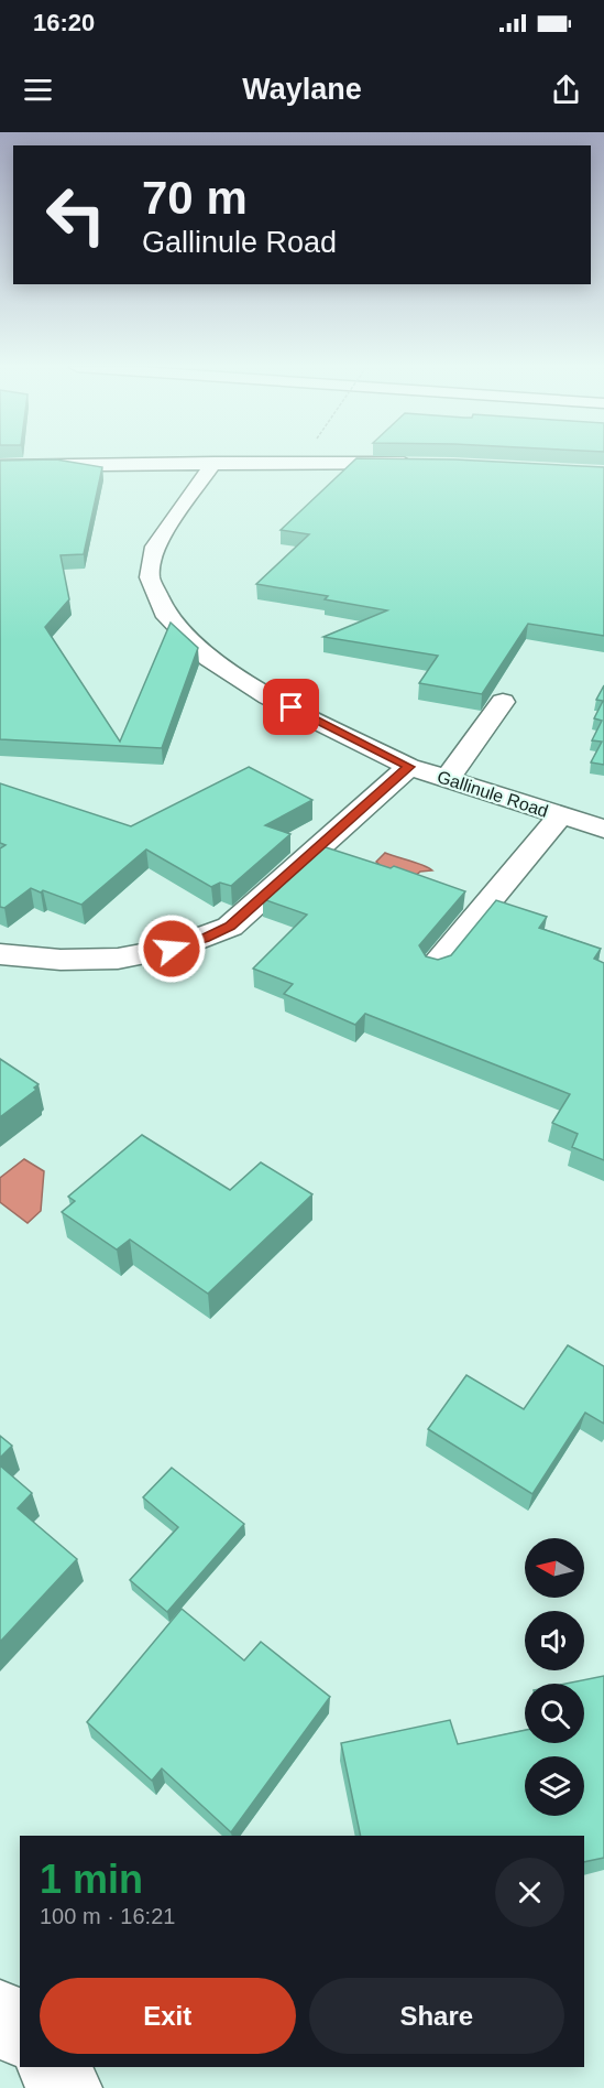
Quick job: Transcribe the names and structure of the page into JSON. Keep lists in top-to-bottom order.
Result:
{
  "streets": {
    "main road": ["Gallinule Road"]
  },
  "north": "left",
  "page": {
    "status": "16:20",
    "header": "Waylane",
    "turn": ["70 m", "Gallinule Road"],
    "heading": ["1 min", "100 m · 16:21"],
    "buttons": ["Exit", "Share"]
  }
}
